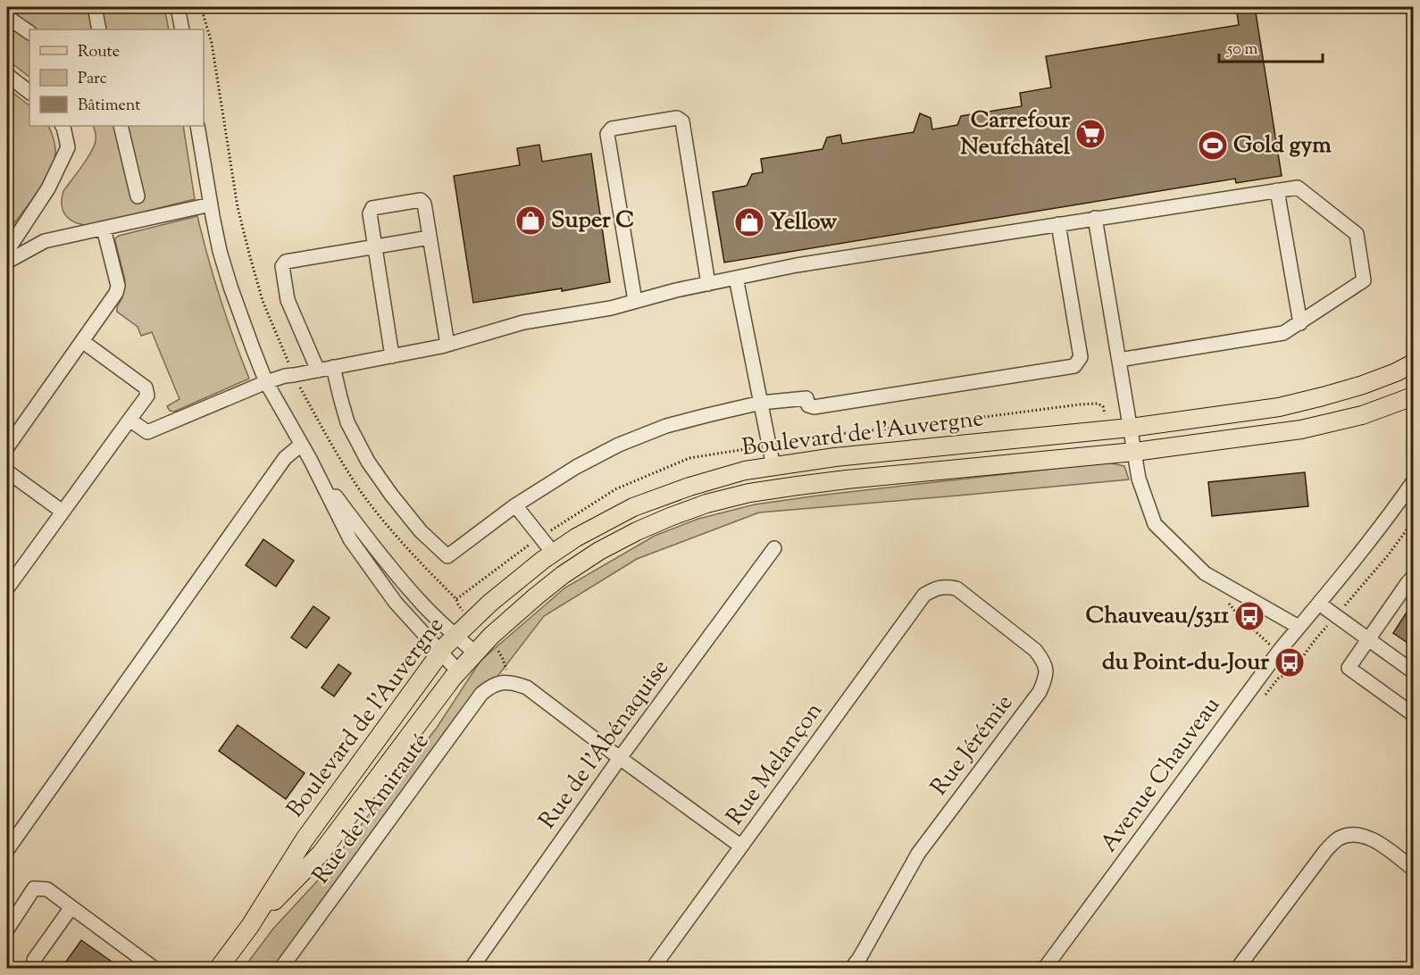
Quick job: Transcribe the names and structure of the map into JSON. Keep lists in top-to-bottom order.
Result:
{
  "streets": {
    "main road": ["Boulevard de l'Auvergne"],
    "street": [
      "Rue de l'Abénaquise",
      "Rue Jérémie",
      "Rue Melançon",
      "Avenue Chauveau",
      "Rue de l'Amirauté"
    ]
  },
  "crossings": [
    ["Rue Jérémie", "Rue Melançon"]
  ],
  "places": {
    "supermarket": ["Carrefour Neufchâtel"],
    "sports": ["Gold gym"],
    "shop": ["Super C", "Yellow"],
    "bus stop": ["Chauveau/5311", "du Point-du-Jour"]
  },
  "legend": ["Route", "Parc", "Bâtiment"],
  "scale_bar": "50 m"
}
